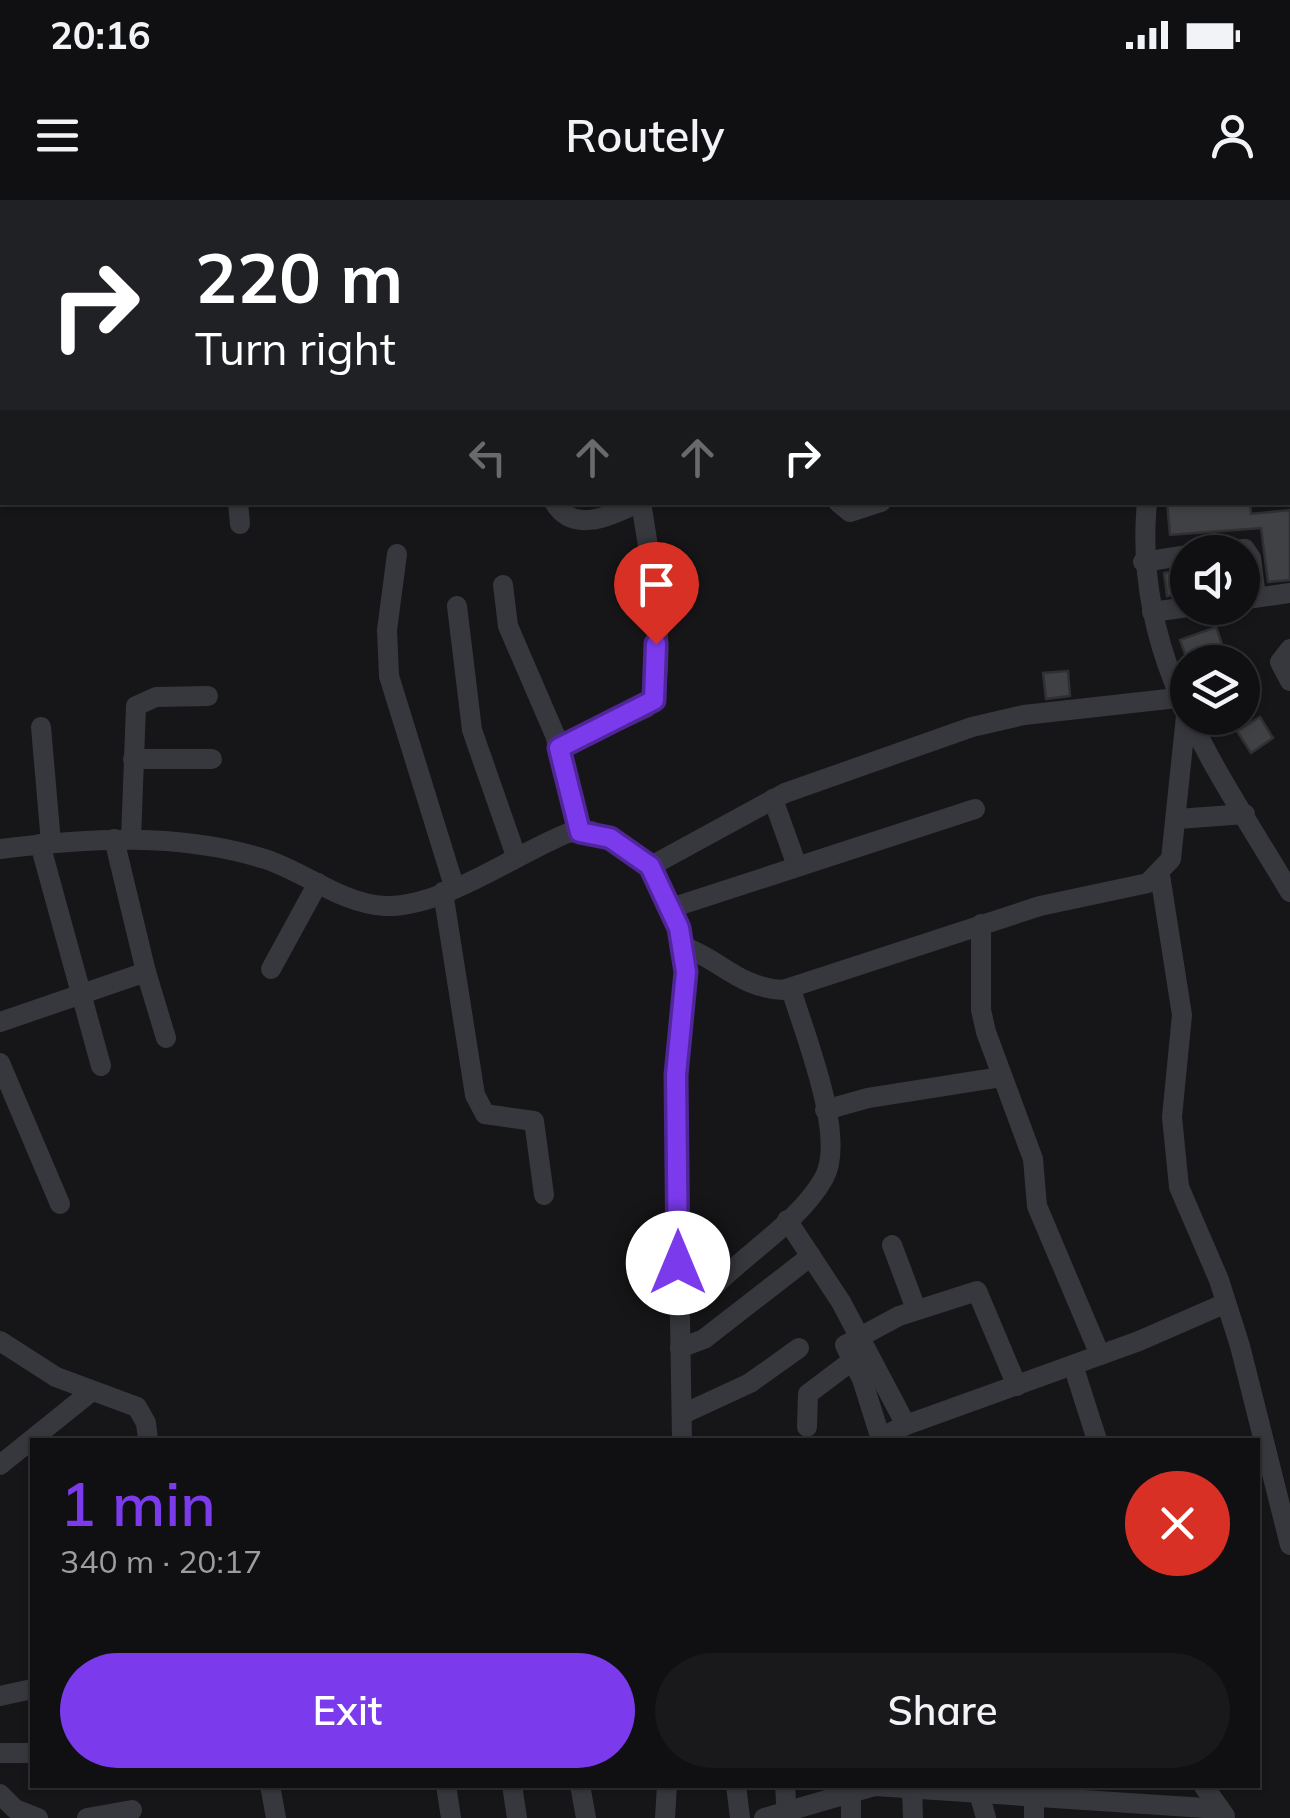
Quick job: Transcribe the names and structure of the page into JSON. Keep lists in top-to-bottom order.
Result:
{
  "page": {
    "status": "20:16",
    "header": "Routely",
    "turn": ["220 m", "Turn right"],
    "heading": ["1 min", "340 m · 20:17"],
    "buttons": ["Exit", "Share"]
  }
}
